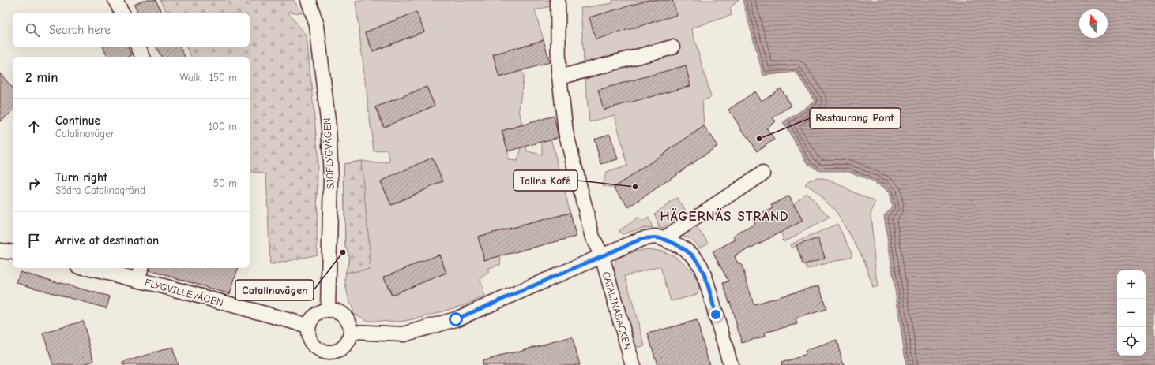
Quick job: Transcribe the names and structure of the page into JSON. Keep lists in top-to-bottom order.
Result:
{
  "streets": {
    "street": ["SJÖFLYGVÄGEN", "FLYGVILLEVÄGEN", "CATALINABACKEN"]
  },
  "crossings": [
    ["SJÖFLYGVÄGEN", "FLYGVILLEVÄGEN"]
  ],
  "districts": ["HÄGERNÄS STRAND"],
  "places": ["Restaurang Pont", "Talins Kafé", "Catalinavägen"],
  "north": "top",
  "page": {
    "search": "Search here",
    "heading": ["2 min", "Walk · 150 m"],
    "list": [
      ["Continue", "Catalinavägen", "100 m"],
      ["Turn right", "Södra Catalinagränd", "50 m"],
      "Arrive at destination"
    ],
    "map_buttons": ["+", "−"]
  }
}
